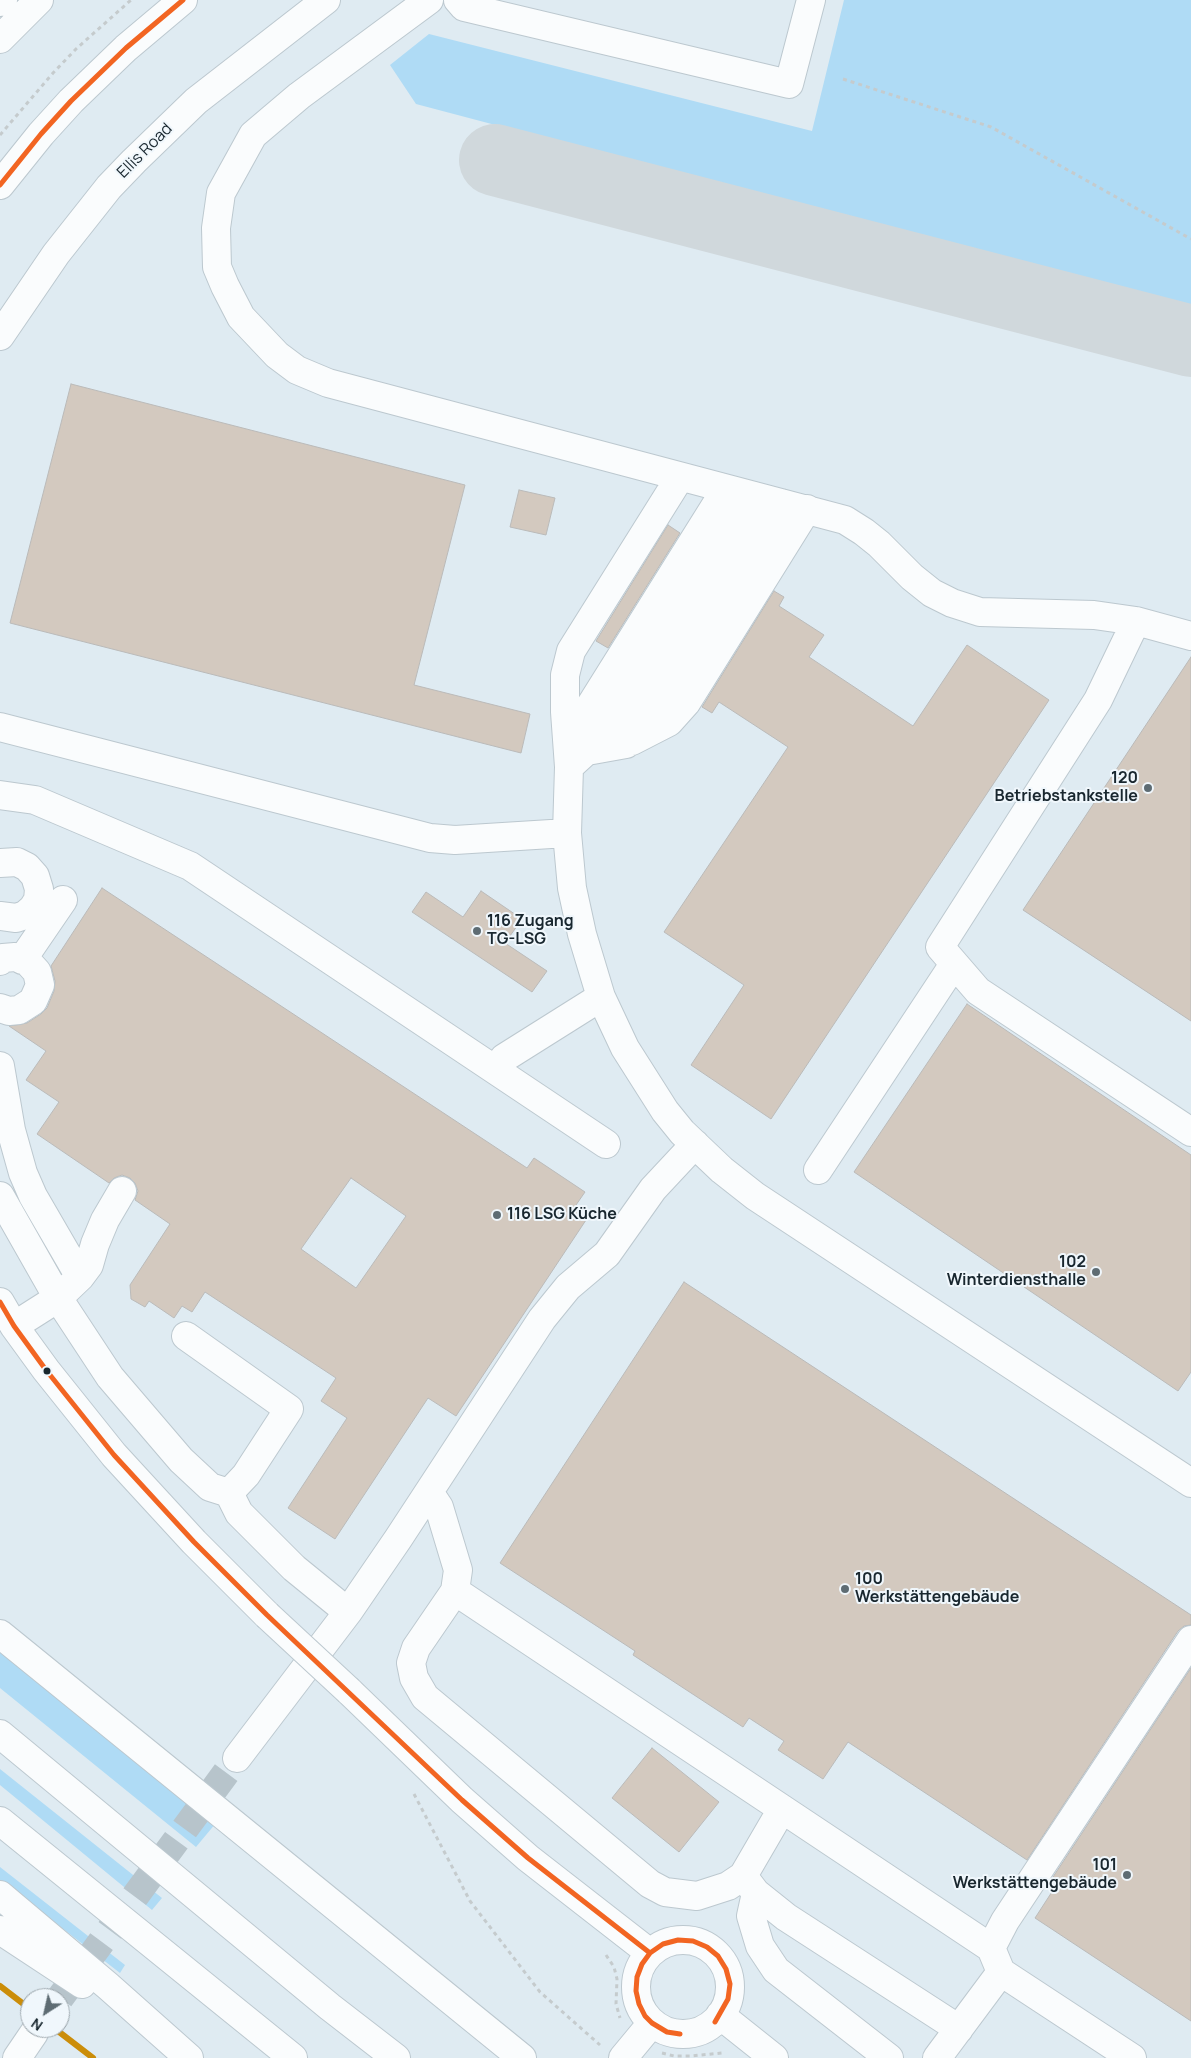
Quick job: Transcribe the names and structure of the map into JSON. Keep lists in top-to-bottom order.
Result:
{
  "streets": {
    "main road": ["Ellis Road"]
  },
  "places": [
    "120 Betriebstankstelle",
    "116 Zugang TG-LSG",
    "116 LSG Küche",
    "102 Winterdiensthalle",
    "100 Werkstättengebäude",
    "101 Werkstättengebäude"
  ],
  "north": "bottom left"
}
